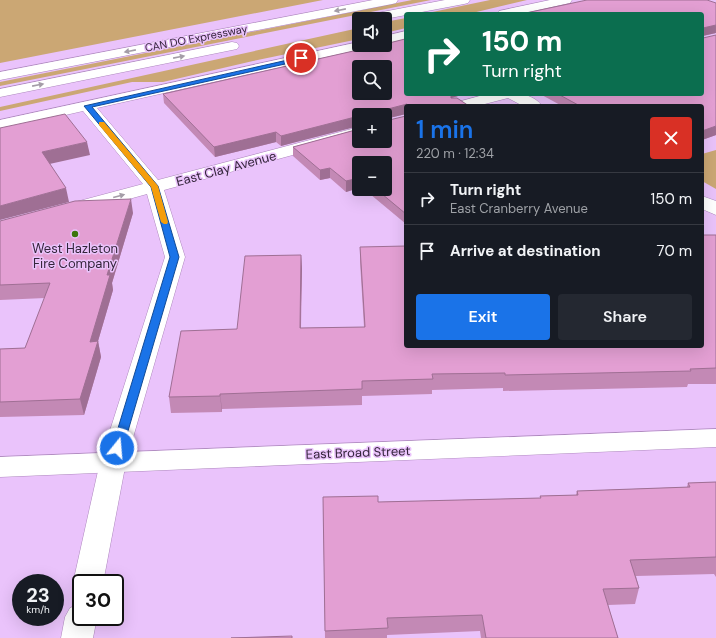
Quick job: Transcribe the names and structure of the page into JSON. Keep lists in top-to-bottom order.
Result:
{
  "streets": {
    "main road": ["CAN DO Expressway", "East Clay Avenue", "East Broad Street"]
  },
  "places": ["West Hazleton Fire Company"],
  "page": {
    "map_buttons": ["+", "−"],
    "turn": ["150 m", "Turn right"],
    "heading": ["1 min", "220 m · 12:34"],
    "list": [
      {
        "name": "Turn right",
        "note": "East Cranberry Avenue",
        "value": "150 m"
      },
      {
        "name": "Arrive at destination",
        "value": "70 m"
      }
    ],
    "buttons": ["Exit", "Share"],
    "speed": "23 km/h",
    "limit": "30"
  }
}
